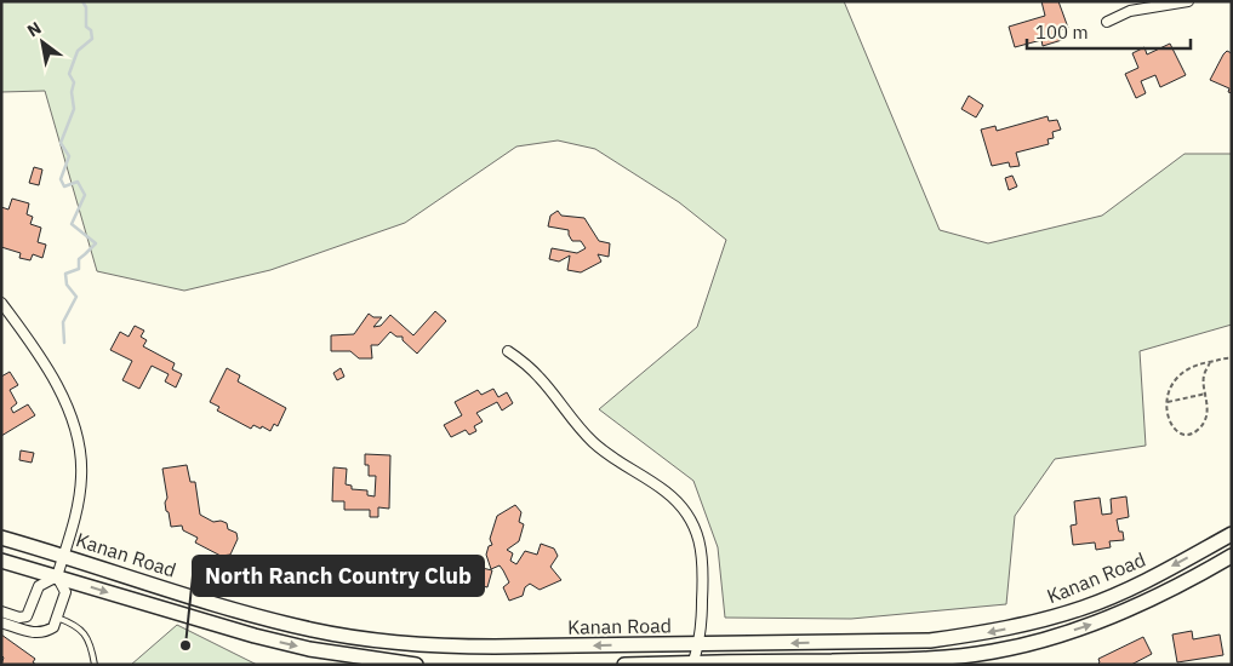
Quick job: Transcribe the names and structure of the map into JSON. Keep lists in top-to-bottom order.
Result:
{
  "streets": {
    "main road": ["Kanan Road"]
  },
  "places": ["North Ranch Country Club"],
  "scale_bar": "100 m",
  "north": "top left"
}
